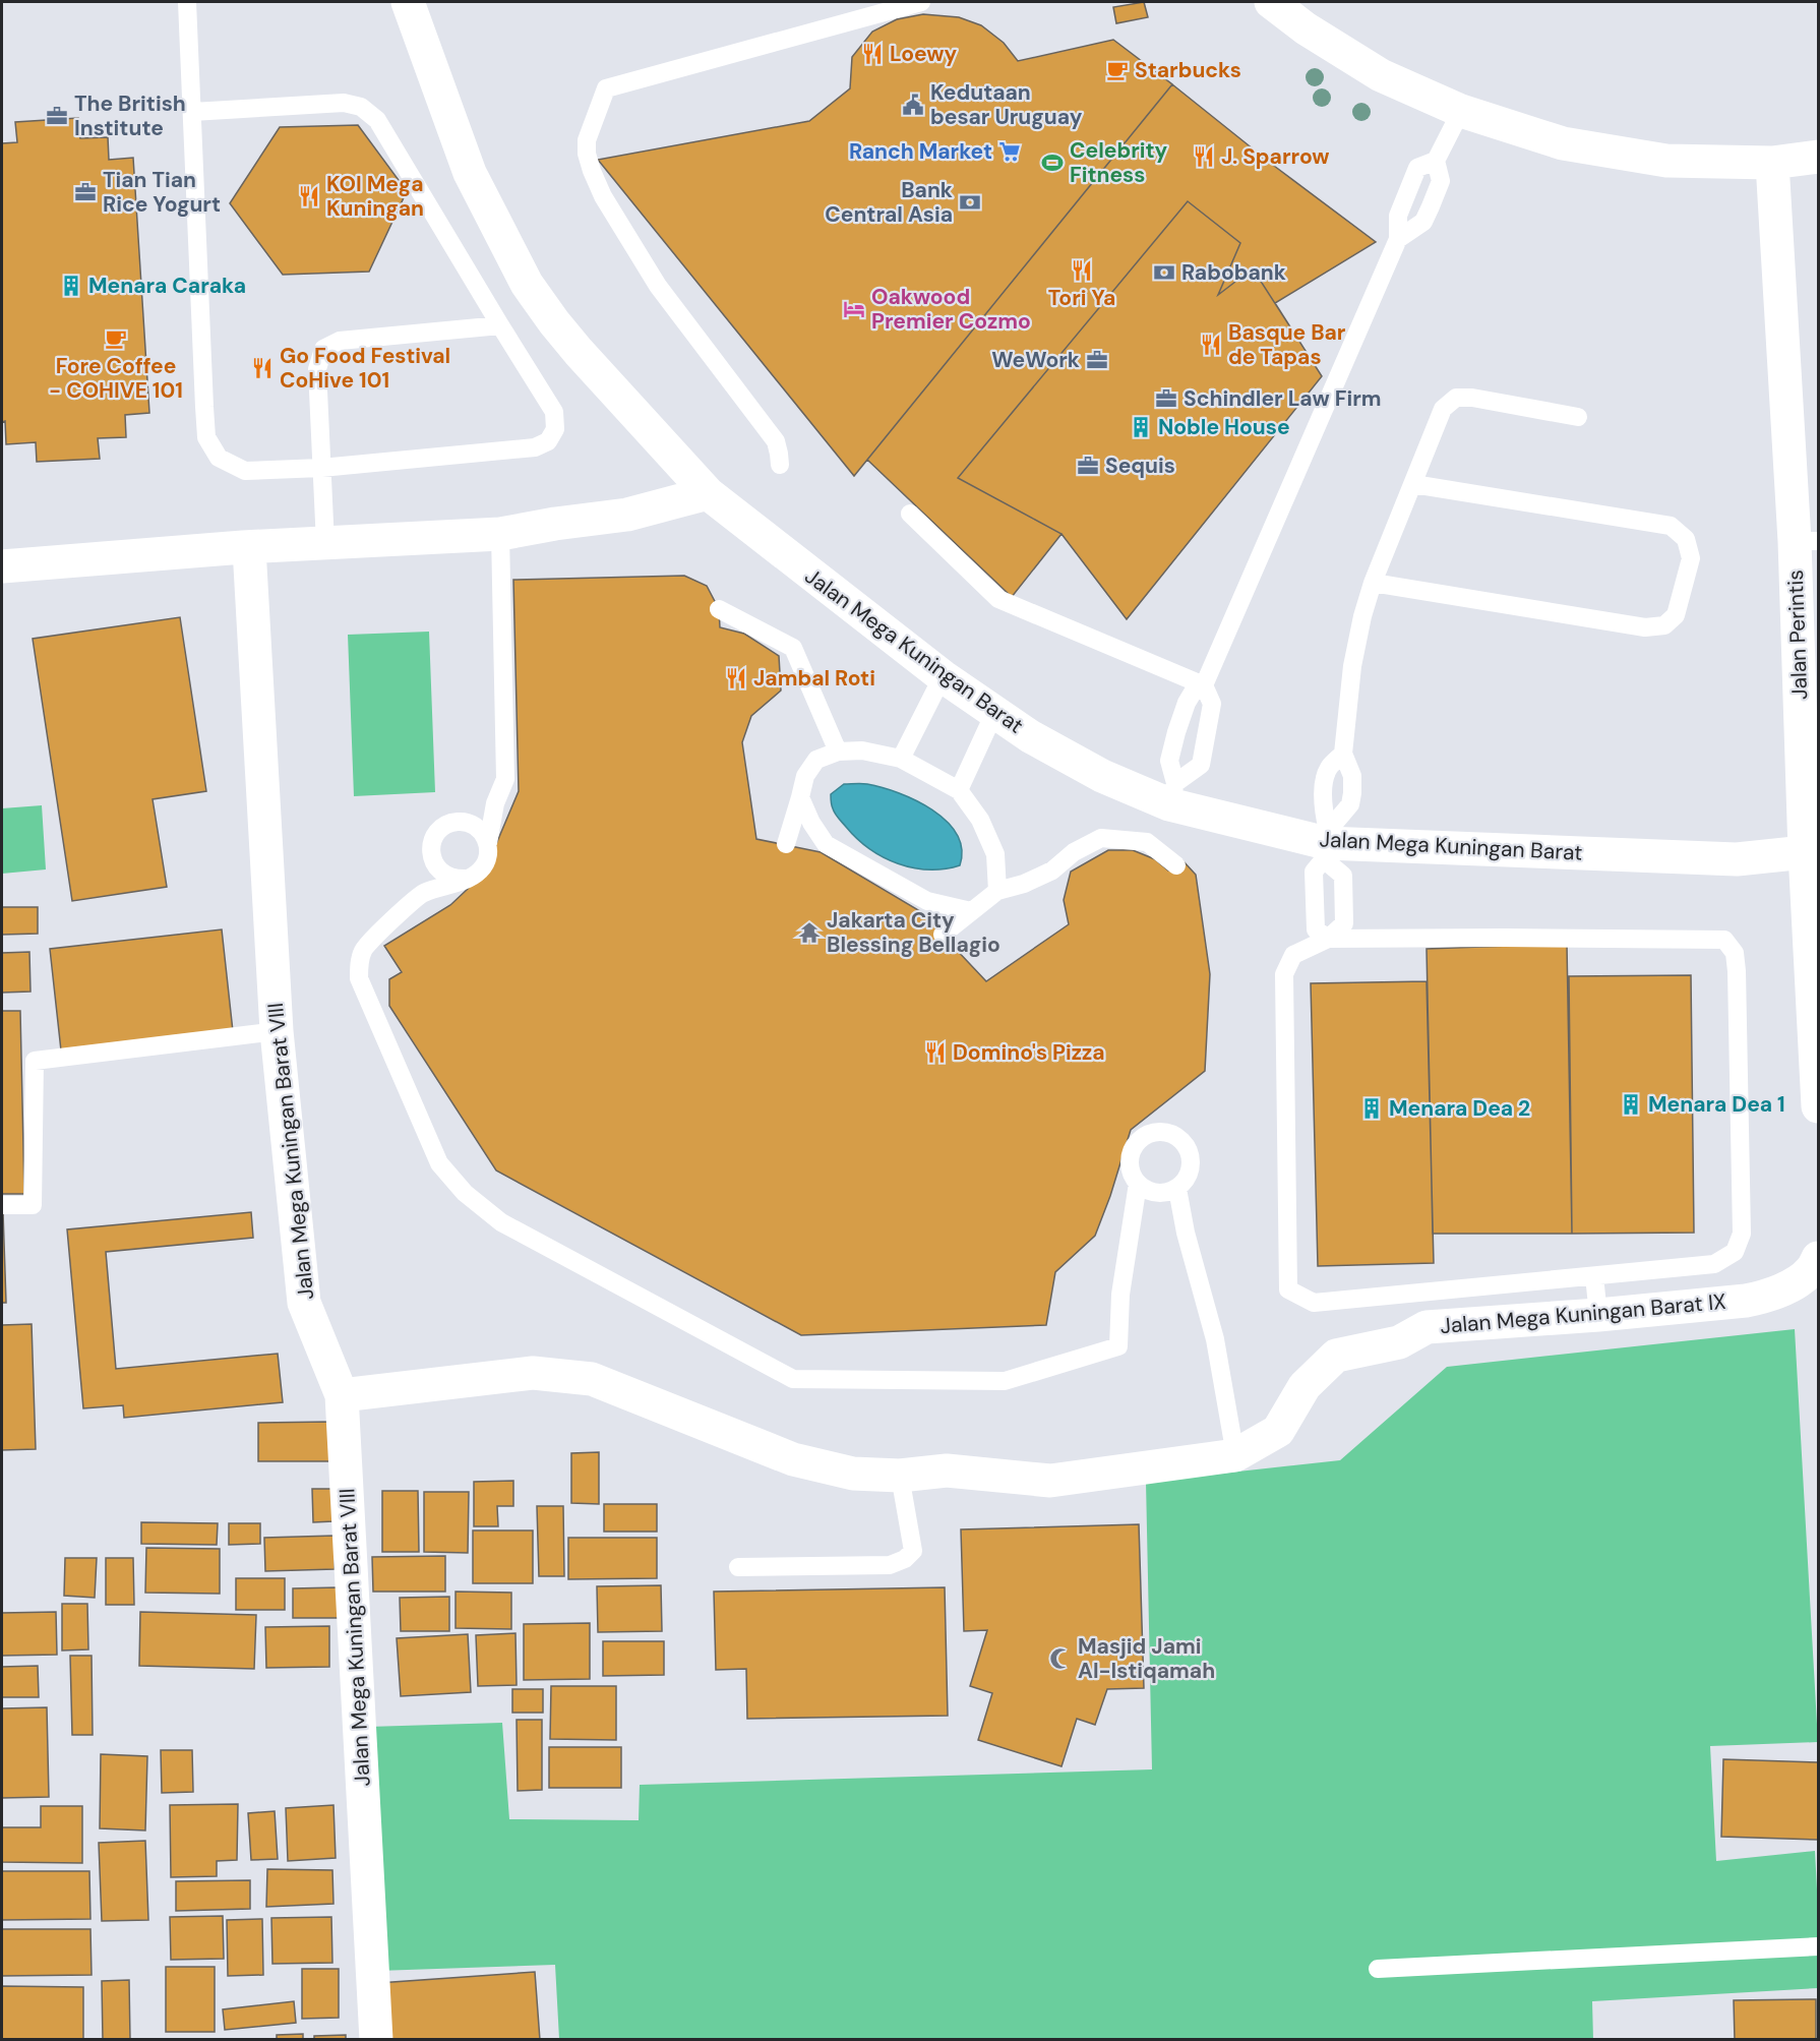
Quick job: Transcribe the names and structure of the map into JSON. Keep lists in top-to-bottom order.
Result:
{
  "streets": {
    "street": [
      "Jalan Perintis",
      "Jalan Mega Kuningan Barat",
      "Jalan Mega Kuningan Barat VIII",
      "Jalan Mega Kuningan Barat IX"
    ]
  },
  "crossings": [
    ["Jalan Perintis", "Jalan Mega Kuningan Barat"],
    ["Jalan Mega Kuningan Barat VIII", "Jalan Mega Kuningan Barat IX"]
  ],
  "places": {
    "restaurant": [
      "Loewy",
      "J. Sparrow",
      "KOI Mega Kuningan",
      "Tori Ya",
      "Basque Bar de Tapas",
      "Go Food Festival CoHive 101",
      "Jambal Roti",
      "Domino's Pizza"
    ],
    "cafe": ["Starbucks", "Fore Coffee - COHIVE 101"],
    "public building": ["Kedutaan besar Uruguay"],
    "office": [
      "The British Institute",
      "Tian Tian Rice Yogurt",
      "WeWork",
      "Schindler Law Firm",
      "Sequis"
    ],
    "supermarket": ["Ranch Market"],
    "sports": ["Celebrity Fitness"],
    "bank": ["Bank Central Asia", "Rabobank"],
    "building": [
      "Menara Caraka",
      "Noble House",
      "Menara Dea 1",
      "Menara Dea 2"
    ],
    "hotel": ["Oakwood Premier Cozmo"],
    "temple": ["Jakarta City Blessing Bellagio"],
    "mosque": ["Masjid Jami Al-Istiqamah"]
  }
}
